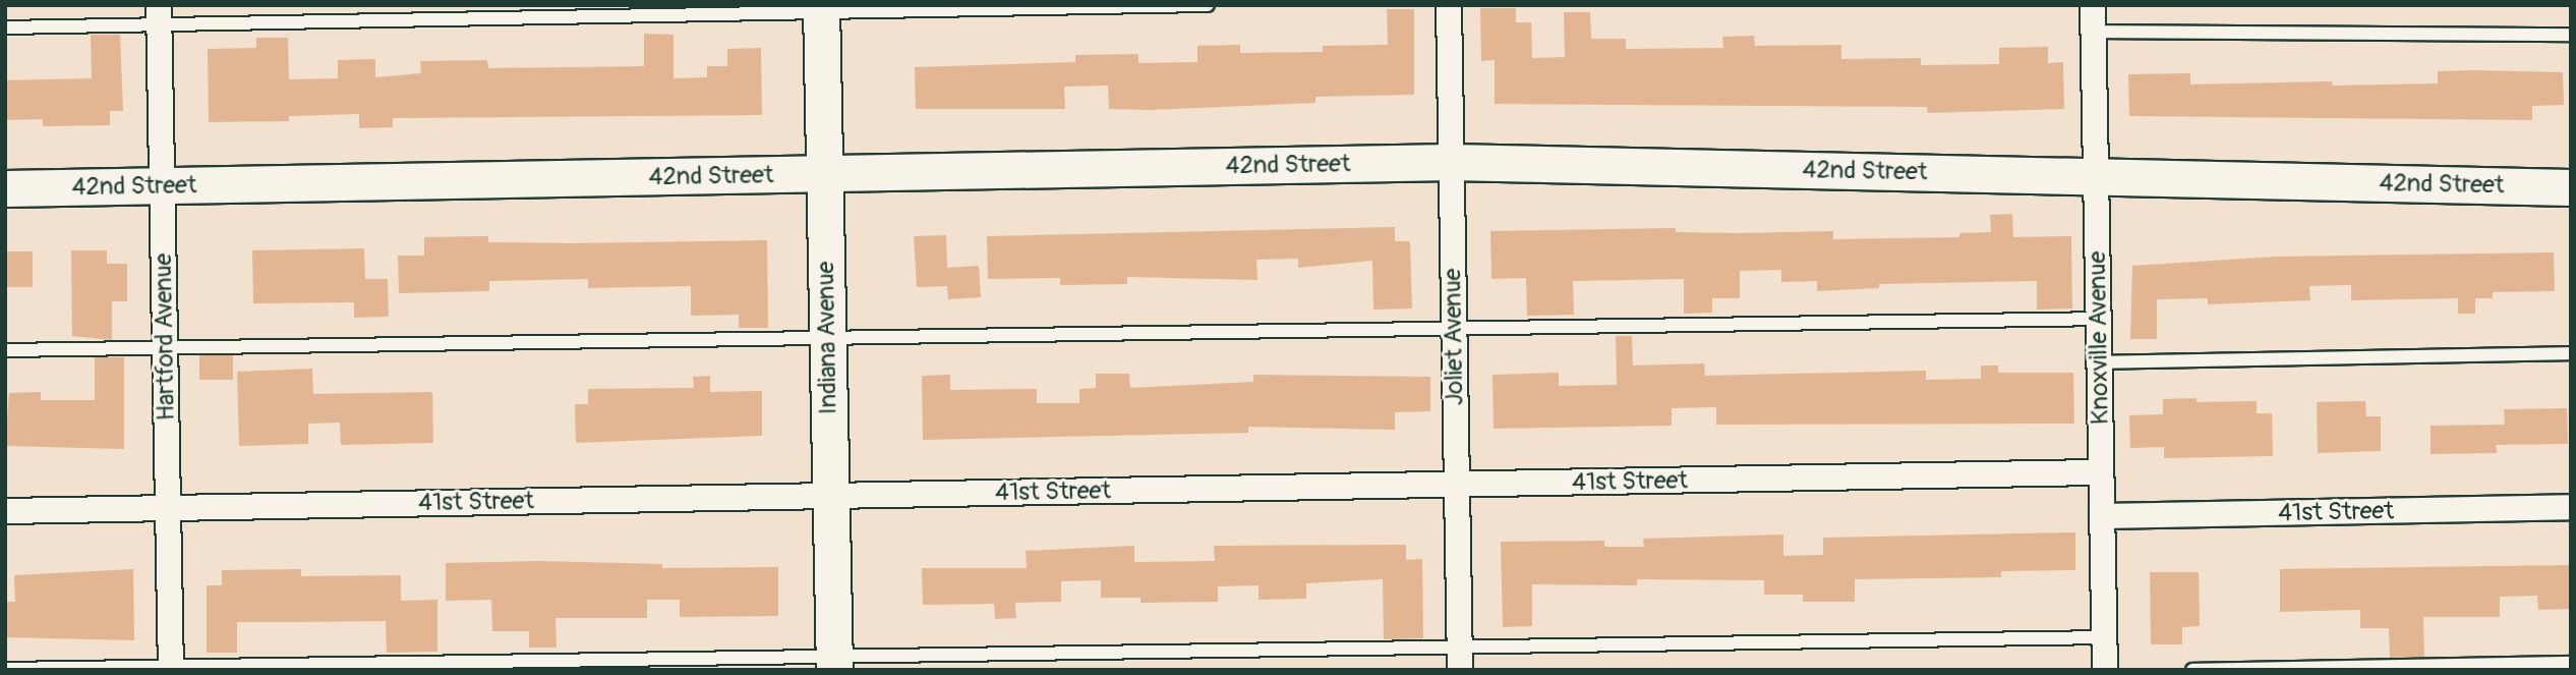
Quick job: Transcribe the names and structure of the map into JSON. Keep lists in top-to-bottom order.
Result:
{
  "streets": {
    "street": [
      "42nd Street",
      "Hartford Avenue",
      "Joliet Avenue",
      "Indiana Avenue",
      "Knoxville Avenue",
      "41st Street"
    ]
  },
  "crossings": [
    ["42nd Street", "Hartford Avenue"],
    ["42nd Street", "Joliet Avenue"],
    ["42nd Street", "Indiana Avenue"],
    ["42nd Street", "Knoxville Avenue"],
    ["Hartford Avenue", "41st Street"],
    ["Joliet Avenue", "41st Street"],
    ["Indiana Avenue", "41st Street"],
    ["Knoxville Avenue", "41st Street"]
  ]
}
